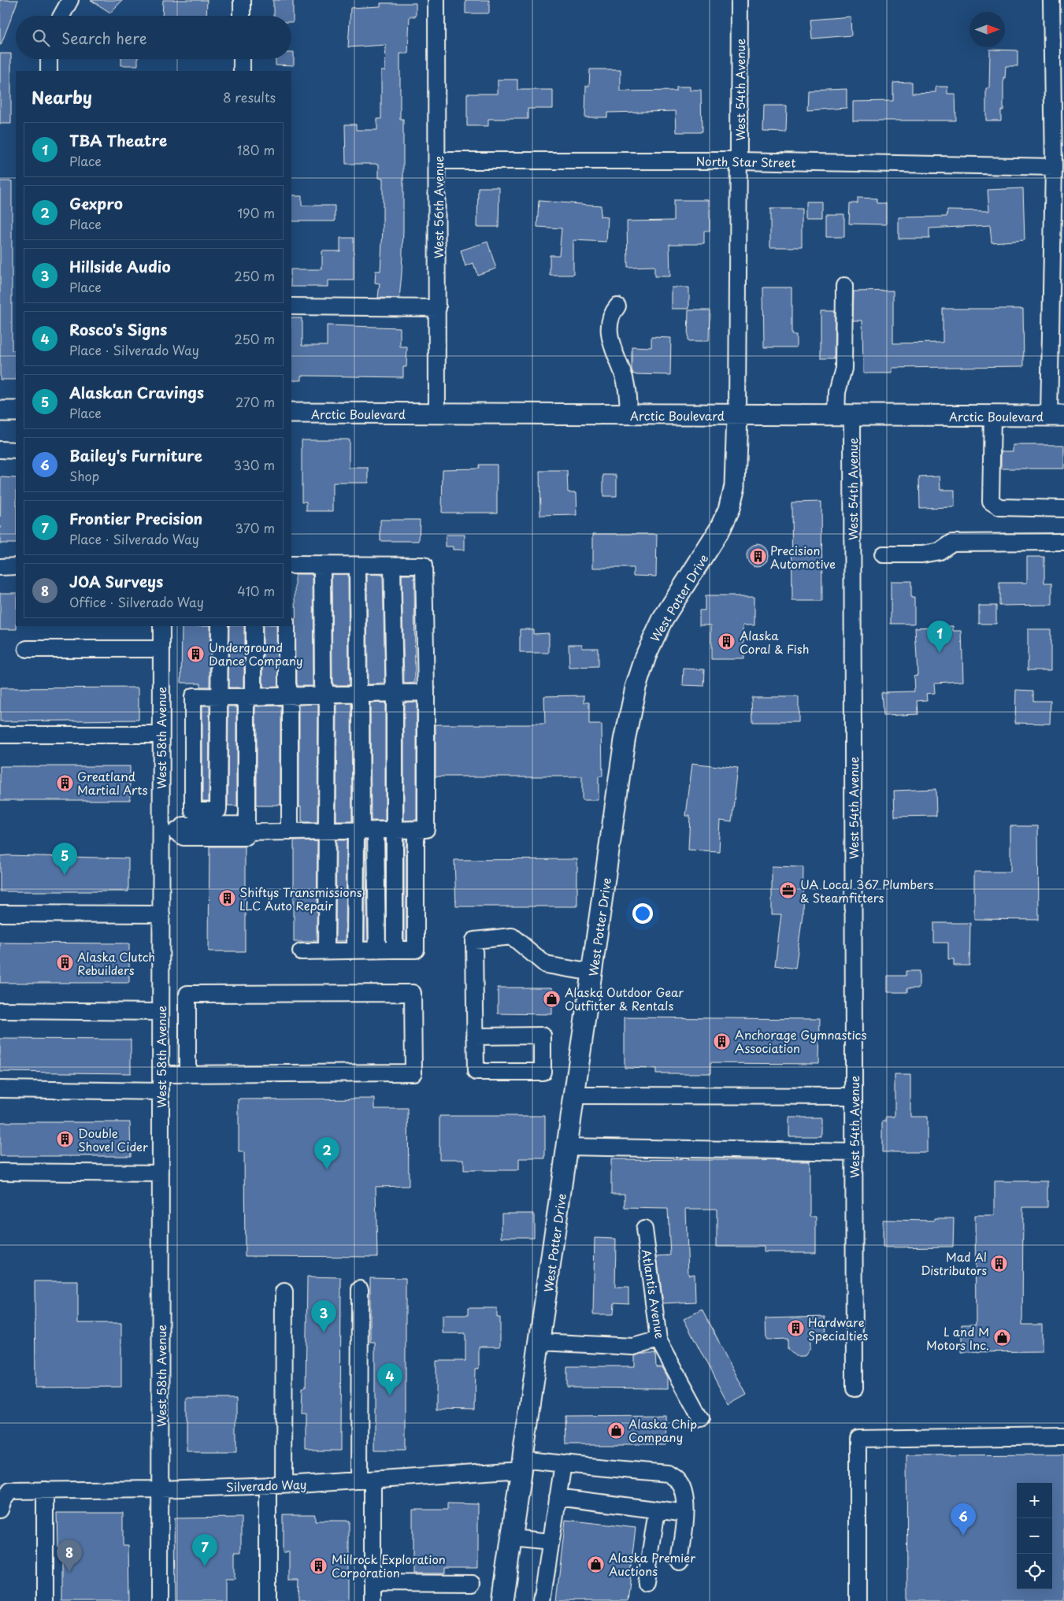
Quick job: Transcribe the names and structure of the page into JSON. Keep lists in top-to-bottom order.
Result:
{
  "streets": {
    "main road": ["Arctic Boulevard", "West Potter Drive"],
    "street": [
      "West 54th Avenue",
      "North Star Street",
      "West 56th Avenue",
      "West 58th Avenue",
      "Atlantis Avenue",
      "Silverado Way"
    ]
  },
  "crossings": [
    ["West 54th Avenue", "North Star Street"],
    ["West 54th Avenue", "Arctic Boulevard"],
    ["West 54th Avenue", "West Potter Drive"],
    ["North Star Street", "West 56th Avenue"],
    ["West 56th Avenue", "Arctic Boulevard"],
    ["Arctic Boulevard", "West Potter Drive"],
    ["West Potter Drive", "Silverado Way"],
    ["West 58th Avenue", "Silverado Way"]
  ],
  "places": {
    "building": [
      "Precision Automotive",
      "Alaska Coral & Fish",
      "Underground Dance Company",
      "Greatland Martial Arts",
      "Shiftys Transmissions LLC Auto Repair",
      "Alaska Clutch Rebuilders",
      "Anchorage Gymnastics Association",
      "Double Shovel Cider",
      "Mad Al Distributors",
      "Hardware Specialties",
      "Millrock Exploration Corporation"
    ],
    "office": ["UA Local 367 Plumbers & Steamfitters"],
    "shop": [
      "Alaska Outdoor Gear Outfitter & Rentals",
      "L and M Motors Inc.",
      "Alaska Chip Company",
      "Alaska Premier Auctions"
    ]
  },
  "north": "right",
  "page": {
    "search": "Search here",
    "heading": ["Nearby", "8 results"],
    "list": [
      {
        "mark": "1",
        "name": "TBA Theatre",
        "note": "Place",
        "value": "180 m"
      },
      {
        "mark": "2",
        "name": "Gexpro",
        "note": "Place",
        "value": "190 m"
      },
      {
        "mark": "3",
        "name": "Hillside Audio",
        "note": "Place",
        "value": "250 m"
      },
      {
        "mark": "4",
        "name": "Rosco's Signs",
        "note": "Place · Silverado Way",
        "value": "250 m"
      },
      {
        "mark": "5",
        "name": "Alaskan Cravings",
        "note": "Place",
        "value": "270 m"
      },
      {
        "mark": "6",
        "name": "Bailey's Furniture",
        "note": "Shop",
        "value": "330 m"
      },
      {
        "mark": "7",
        "name": "Frontier Precision",
        "note": "Place · Silverado Way",
        "value": "370 m"
      },
      {
        "mark": "8",
        "name": "JOA Surveys",
        "note": "Office · Silverado Way",
        "value": "410 m"
      }
    ],
    "pins": [
      "1",
      "5",
      "2",
      "3",
      "4",
      "6",
      "7",
      "8"
    ],
    "map_buttons": ["+", "−"]
  }
}
